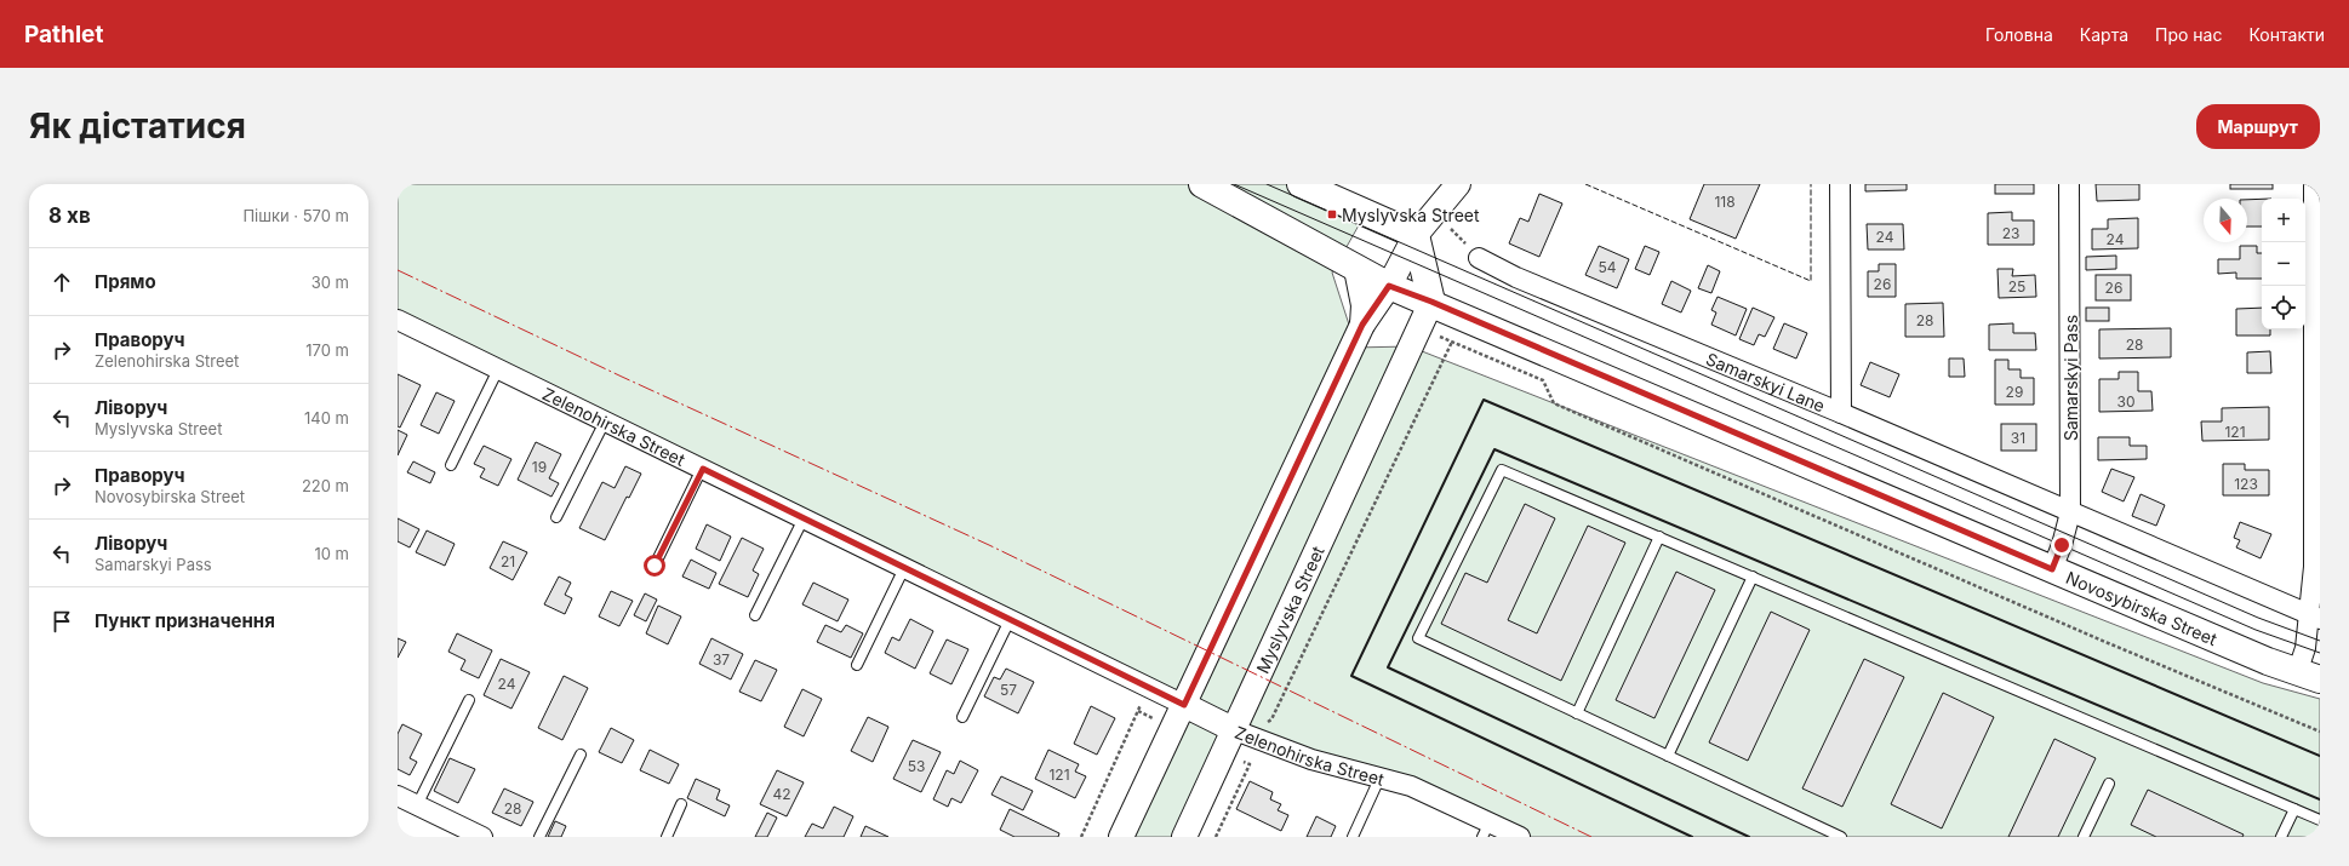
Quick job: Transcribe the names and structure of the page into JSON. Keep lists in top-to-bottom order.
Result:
{
  "streets": {
    "main road": ["Novosybirska Street"],
    "street": [
      "Samarskyi Pass",
      "Samarskyi Lane",
      "Zelenohirska Street",
      "Myslyvska Street"
    ]
  },
  "crossings": [
    ["Samarskyi Pass", "Novosybirska Street"],
    ["Zelenohirska Street", "Myslyvska Street"],
    ["Novosybirska Street", "Myslyvska Street"]
  ],
  "places": {
    "transit": ["Myslyvska Street"]
  },
  "house_numbers": [
    "118",
    "23",
    "24",
    "24",
    "54",
    "26",
    "25",
    "26",
    "28",
    "28",
    "29",
    "30",
    "121",
    "31",
    "19",
    "123",
    "21",
    "37",
    "24",
    "57",
    "53",
    "121",
    "42",
    "28"
  ],
  "north": "bottom",
  "page": {
    "header": "Pathlet",
    "nav": [
      "Головна",
      "Карта",
      "Про нас",
      "Контакти"
    ],
    "buttons": "Маршрут",
    "title": "Як дістатися",
    "heading": ["8 хв", "Пішки · 570 m"],
    "map_buttons": ["+", "−"],
    "list": [
      ["Прямо", "30 m"],
      ["Праворуч", "Zelenohirska Street", "170 m"],
      ["Ліворуч", "Myslyvska Street", "140 m"],
      ["Праворуч", "Novosybirska Street", "220 m"],
      ["Ліворуч", "Samarskyi Pass", "10 m"],
      "Пункт призначення"
    ]
  }
}
